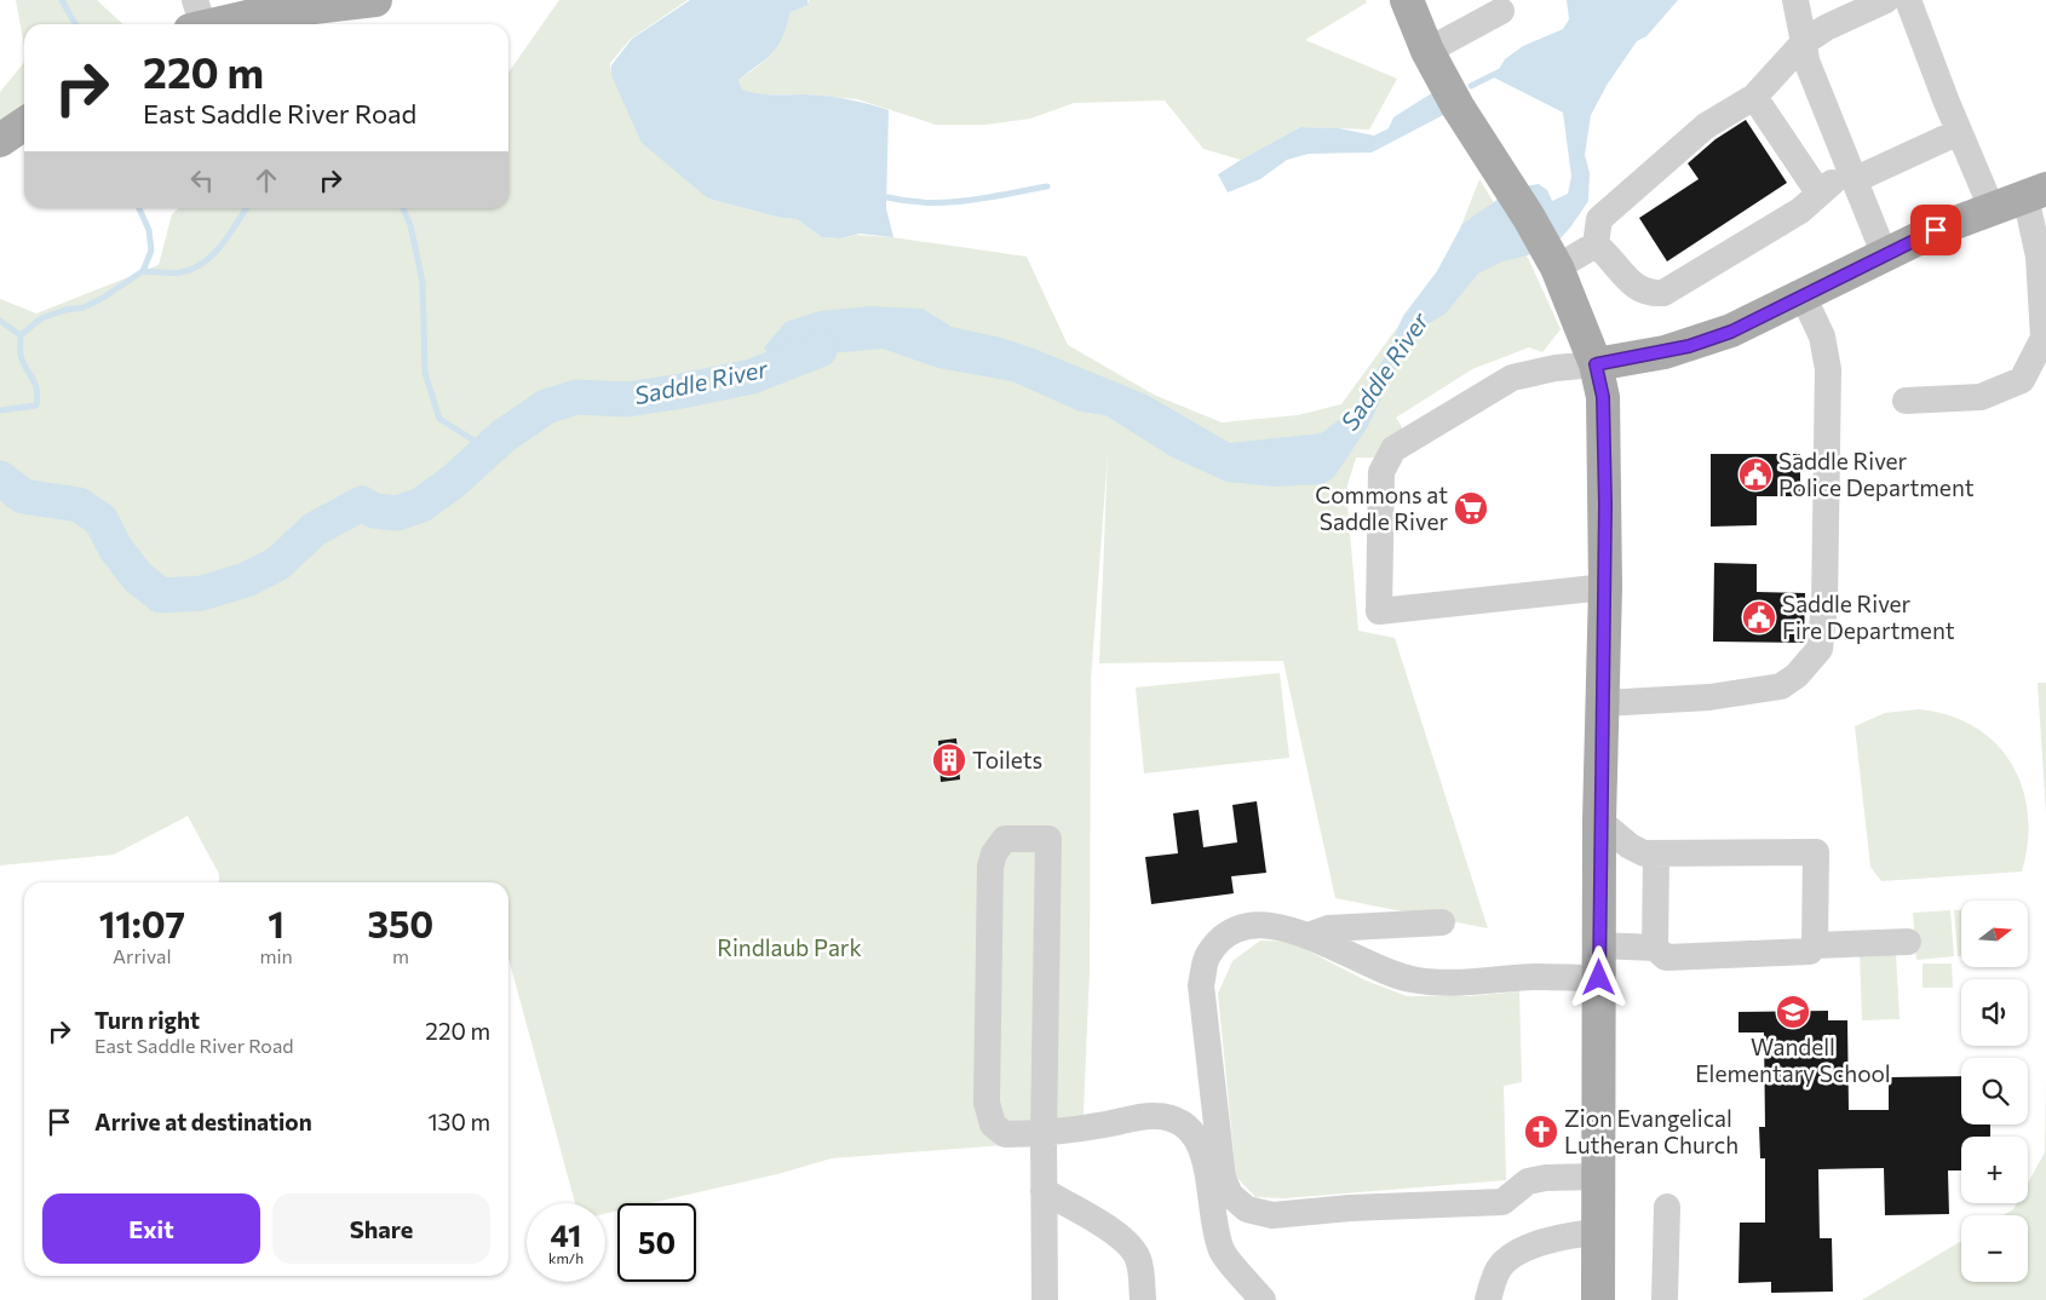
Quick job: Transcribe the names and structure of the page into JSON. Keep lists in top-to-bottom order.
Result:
{
  "water": ["Saddle River"],
  "parks": ["Rindlaub Park"],
  "places": {
    "public building": ["Saddle River Police Department", "Saddle River Fire Department"],
    "supermarket": ["Commons at Saddle River"],
    "building": ["Toilets"],
    "school or university": ["Wandell Elementary School"],
    "church": ["Zion Evangelical Lutheran Church"]
  },
  "north": "right",
  "page": {
    "turn": ["220 m", "East Saddle River Road"],
    "eta": [
      "11:07",
      "Arrival",
      "1",
      "min",
      "350",
      "m"
    ],
    "map_buttons": ["+", "−"],
    "list": [
      {
        "name": "Turn right",
        "note": "East Saddle River Road",
        "value": "220 m"
      },
      {
        "name": "Arrive at destination",
        "value": "130 m"
      }
    ],
    "buttons": ["Exit", "Share"],
    "speed": "41 km/h",
    "limit": "50"
  }
}
